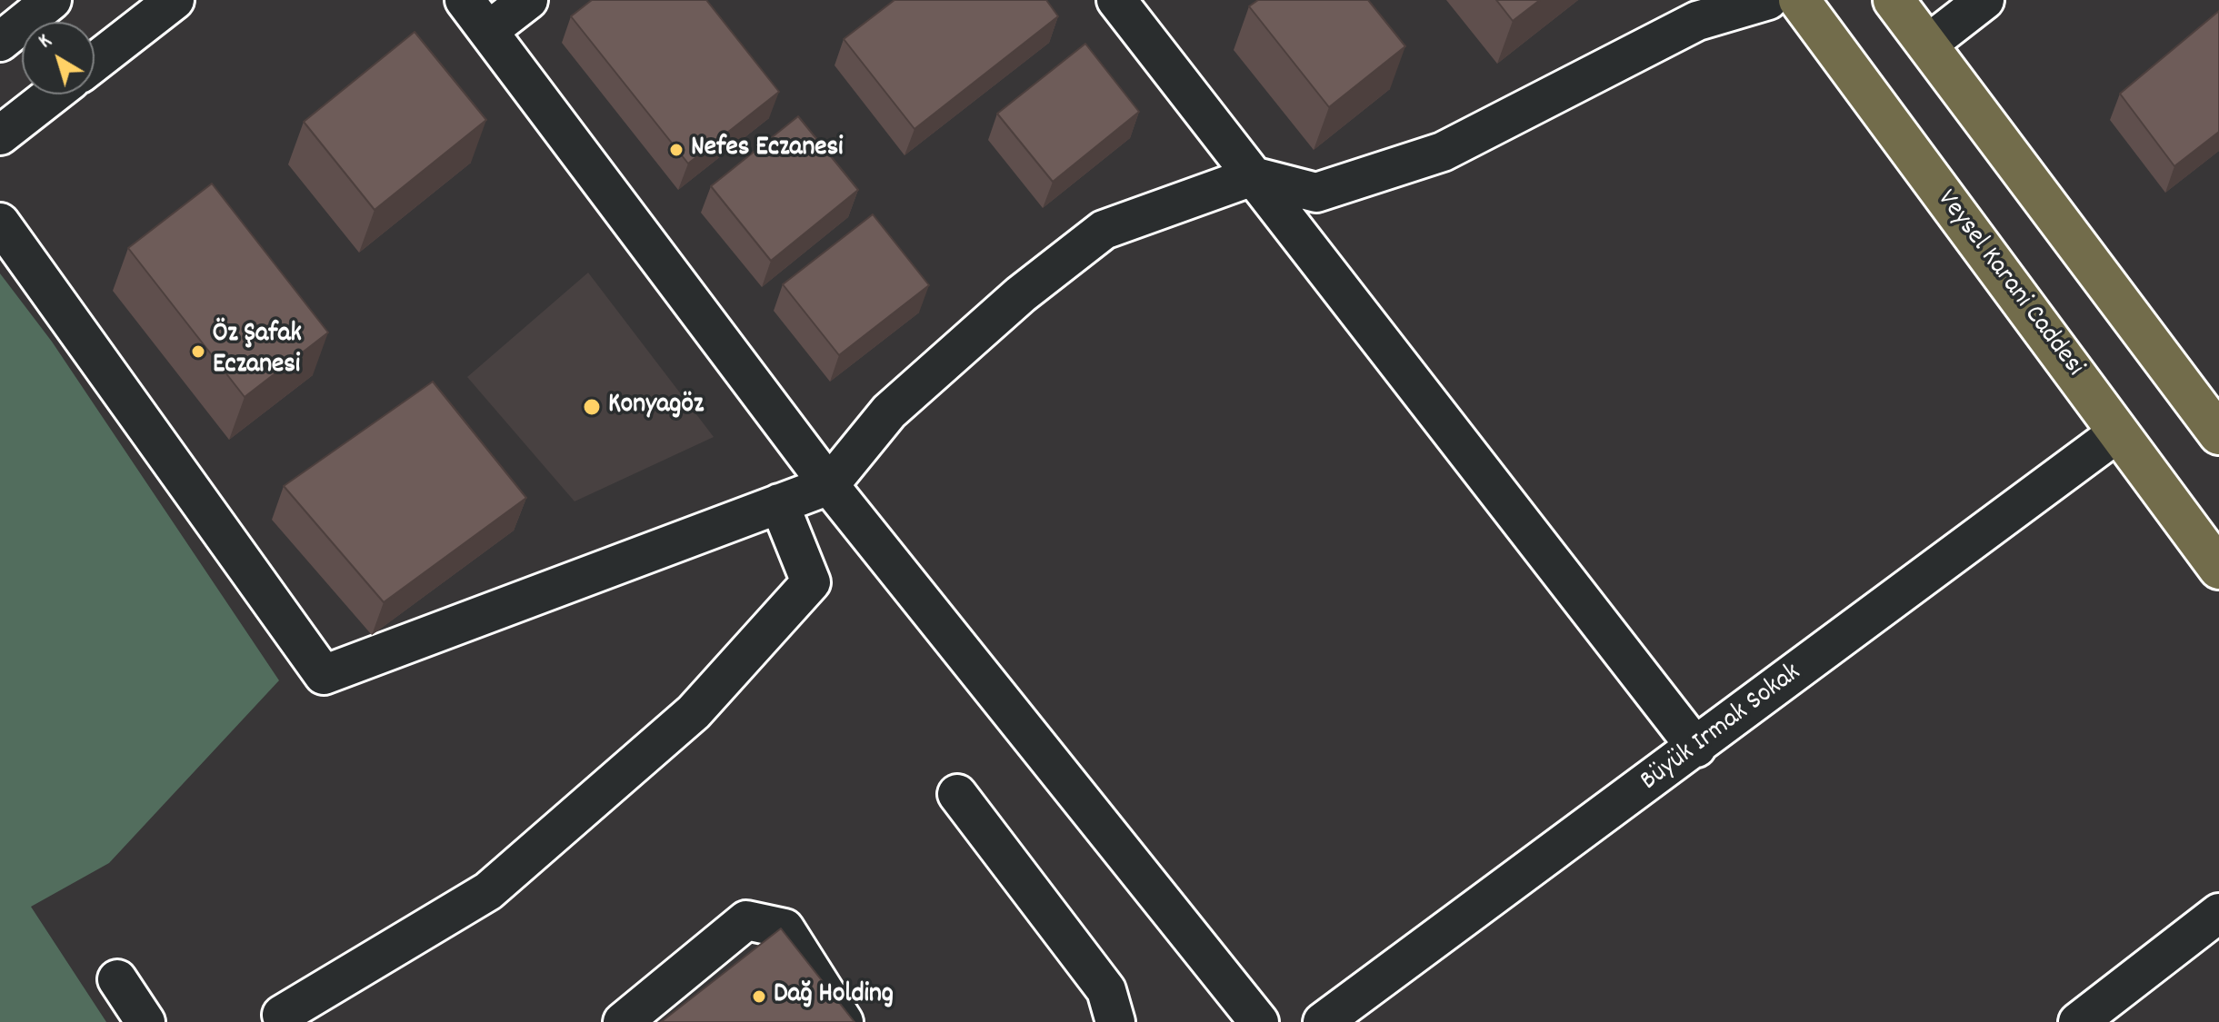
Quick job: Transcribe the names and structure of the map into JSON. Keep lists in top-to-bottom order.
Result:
{
  "streets": {
    "main road": ["Veysel Karani Caddesi"],
    "street": ["Büyük Irmak Sokak"]
  },
  "crossings": [
    ["Veysel Karani Caddesi", "Büyük Irmak Sokak"]
  ],
  "places": [
    "Nefes Eczanesi",
    "Öz Şafak Eczanesi",
    "Konyagöz",
    "Dağ Holding"
  ],
  "north": "top left"
}
